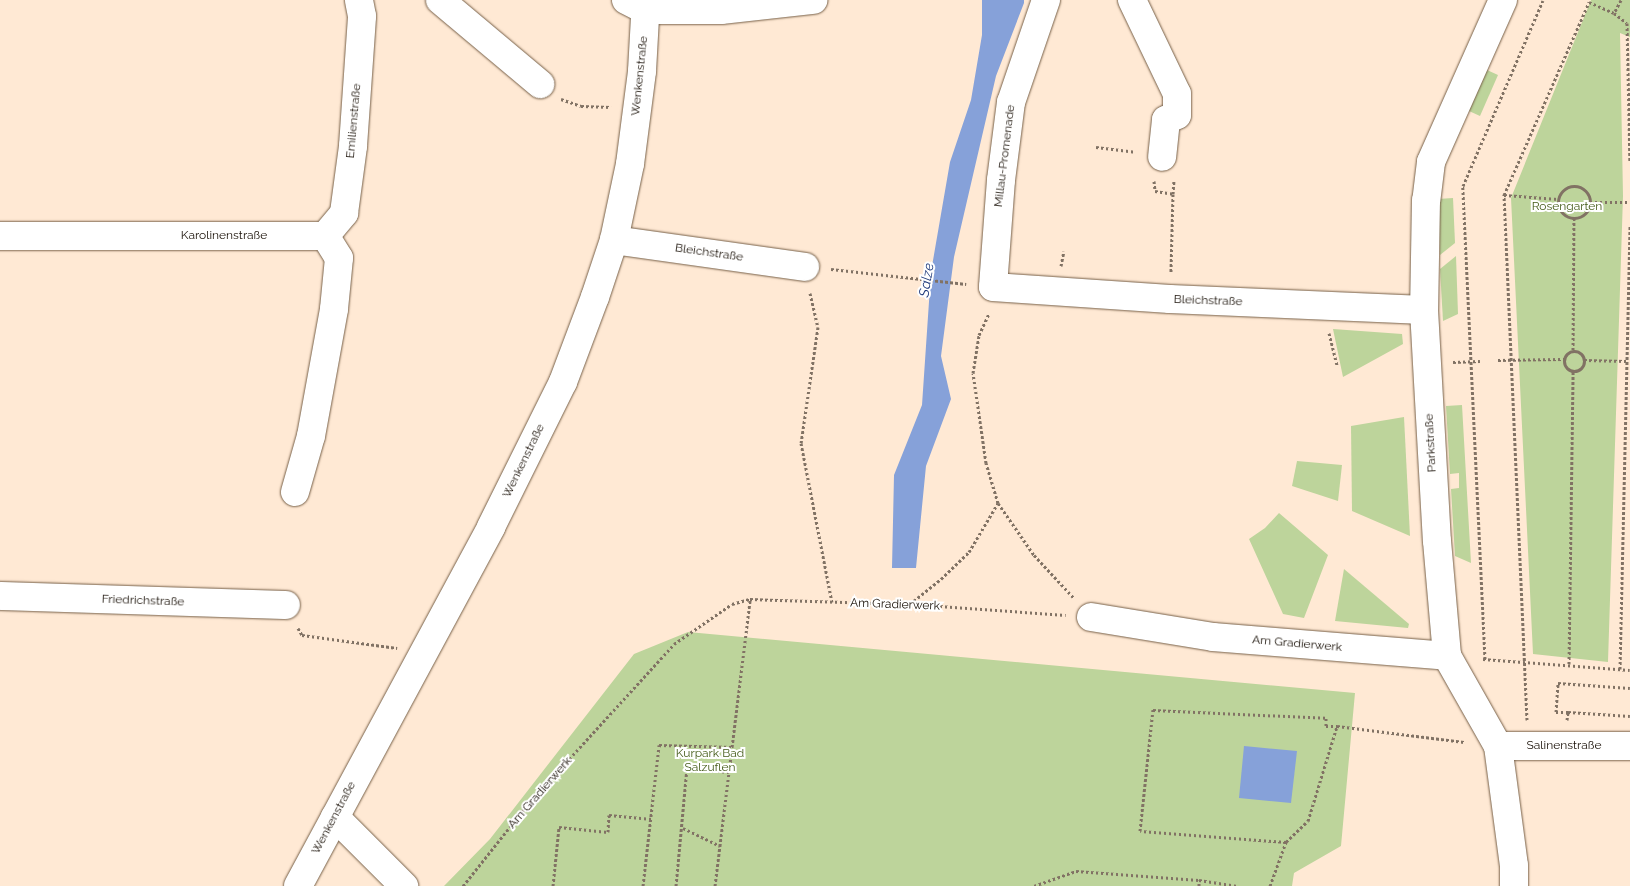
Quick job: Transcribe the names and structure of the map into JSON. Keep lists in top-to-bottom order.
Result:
{
  "streets": {
    "street": [
      "Wenkenstraße",
      "Emilienstraße",
      "Millau-Promenade",
      "Karolinenstraße",
      "Bleichstraße",
      "Parkstraße",
      "Friedrichstraße",
      "Am Gradierwerk",
      "Salinenstraße"
    ]
  },
  "crossings": [
    ["Wenkenstraße", "Bleichstraße"],
    ["Emilienstraße", "Karolinenstraße"],
    ["Millau-Promenade", "Bleichstraße"],
    ["Bleichstraße", "Parkstraße"],
    ["Parkstraße", "Am Gradierwerk"],
    ["Parkstraße", "Salinenstraße"]
  ],
  "water": ["Salze"],
  "parks": ["Rosengarten", "Kurpark Bad Salzuflen"]
}
